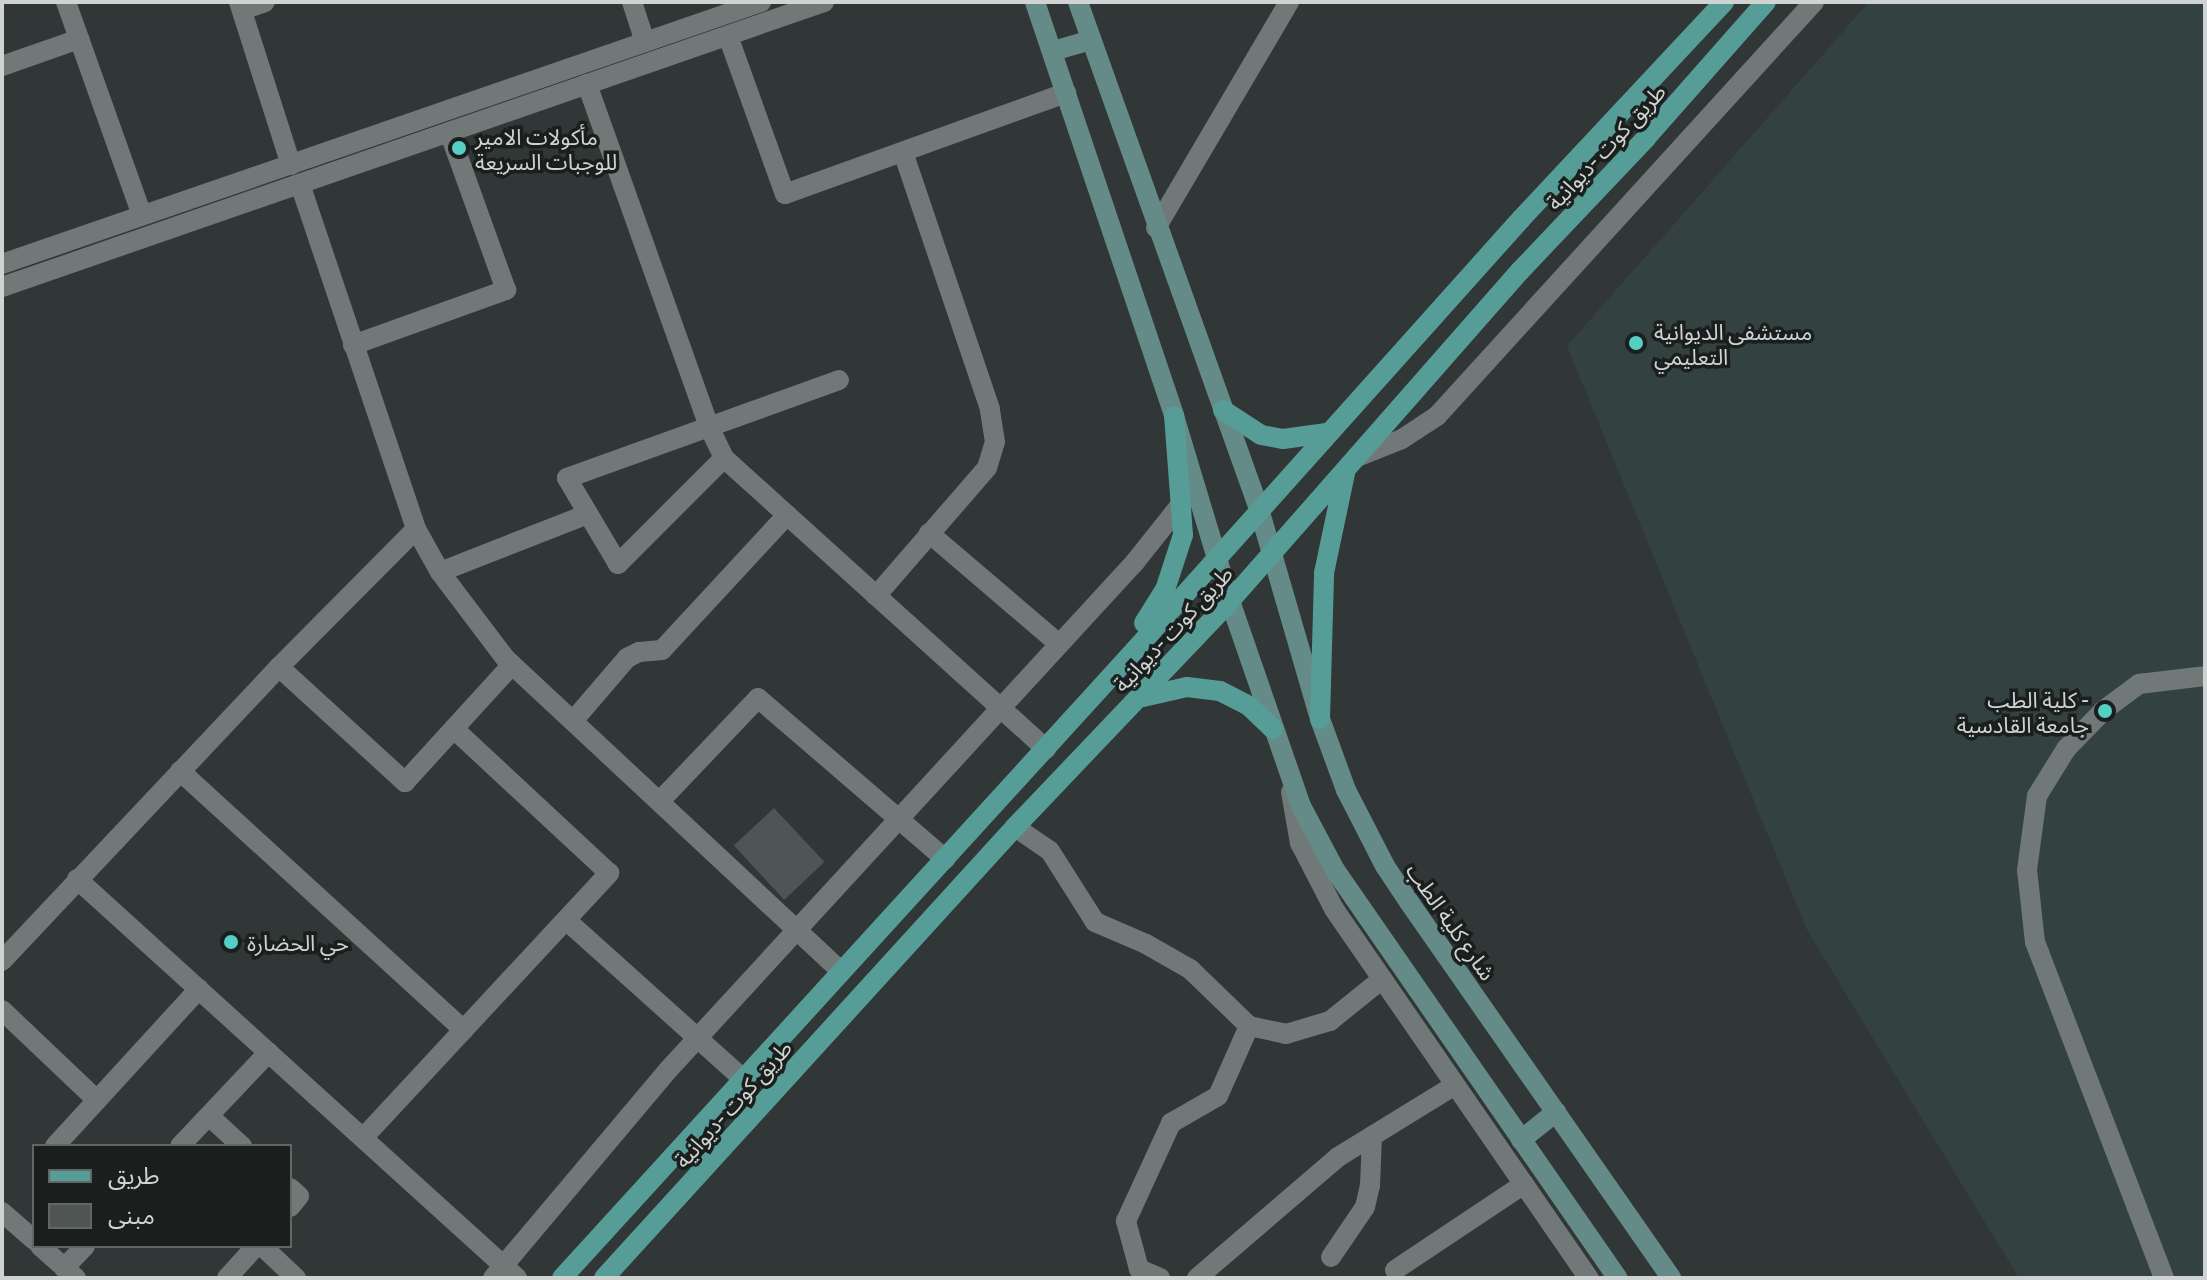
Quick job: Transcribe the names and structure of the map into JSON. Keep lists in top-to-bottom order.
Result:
{
  "streets": {
    "main road": ["طريق كوت -ديوانية", "شارع كلية الطب"]
  },
  "crossings": [
    ["طريق كوت -ديوانية", "شارع كلية الطب"]
  ],
  "places": [
    "مأكولات الامير للوجبات السريعة",
    "مستشفى الديوانية التعليمي",
    "كلية الطب - جامعة القادسية",
    "حي الحضارة"
  ],
  "legend": ["طريق", "مبنى"]
}
